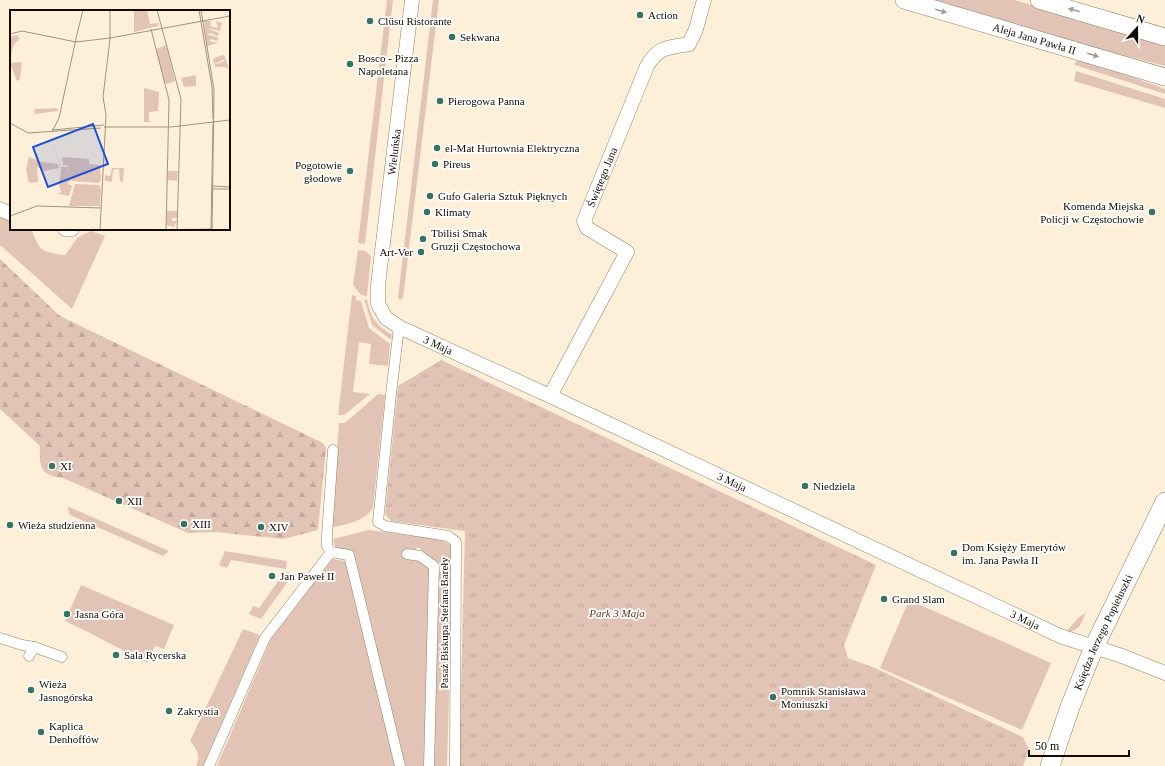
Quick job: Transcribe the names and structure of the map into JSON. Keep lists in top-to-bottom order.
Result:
{
  "streets": {
    "main road": ["Księdza Jerzego Popiełuszki"],
    "street": [
      "Aleja Jana Pawła II",
      "Wieluńska",
      "Świętego Jana",
      "3 Maja",
      "Pasaż Biskupa Stefana Bareły"
    ]
  },
  "crossings": [
    ["Wieluńska", "3 Maja"],
    ["Świętego Jana", "3 Maja"],
    ["3 Maja", "Pasaż Biskupa Stefana Bareły"],
    ["3 Maja", "Księdza Jerzego Popiełuszki"]
  ],
  "parks": ["Park 3 Maja"],
  "places": [
    "Action",
    "Clüsu Ristorante",
    "Sekwana",
    "Bosco - Pizza Napoletana",
    "Pierogowa Panna",
    "el-Mat Hurtownia Elektryczna",
    "Pireus",
    "Pogotowie głodowe",
    "Gufo Galeria Sztuk Pięknych",
    "Klimaty",
    "Komenda Miejska Policji w Częstochowie",
    "Tbilisi Smak Gruzji Częstochowa",
    "Art-Ver",
    "XI",
    "Niedziela",
    "XII",
    "XIII",
    "Wieża studzienna",
    "XIV",
    "Dom Księży Emerytów im. Jana Pawła II",
    "Jan Paweł II",
    "Grand Slam",
    "Jasna Góra",
    "Sala Rycerska",
    "Wieża Jasnogórska",
    "Pomnik Stanisława Moniuszki",
    "Zakrystia",
    "Kaplica Denhoffów"
  ],
  "scale_bar": "50 m",
  "north": "top"
}
